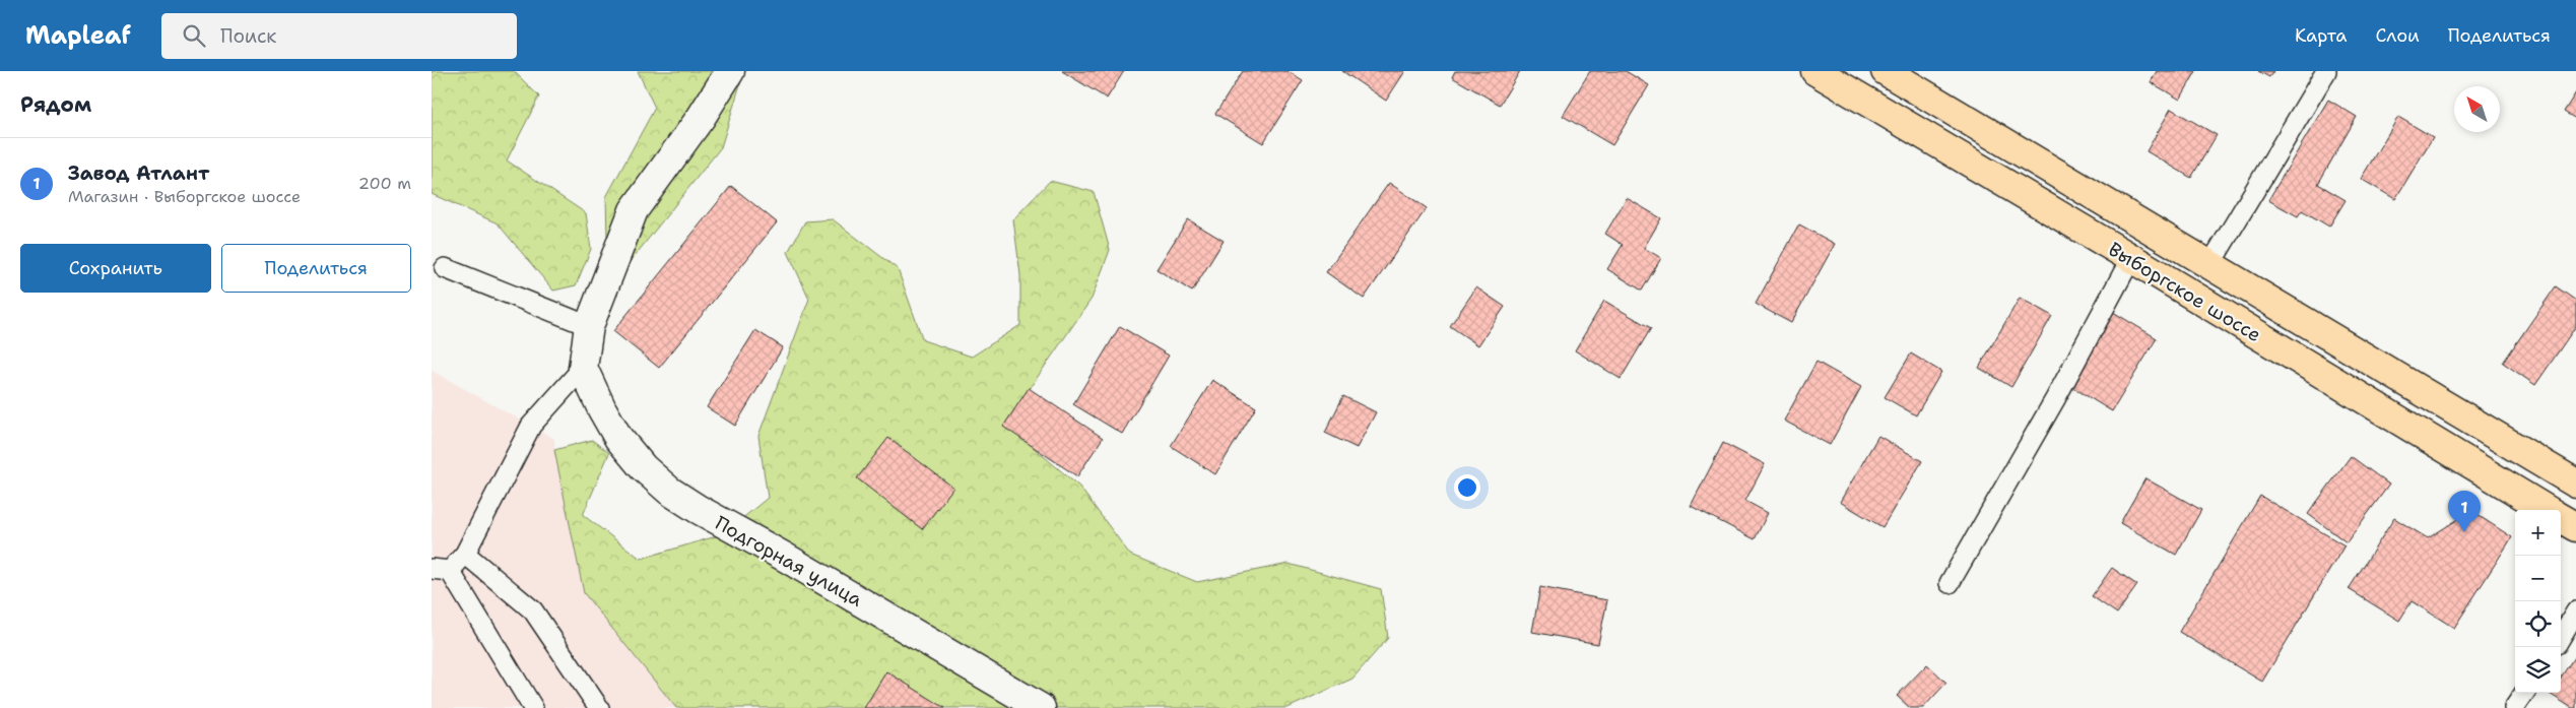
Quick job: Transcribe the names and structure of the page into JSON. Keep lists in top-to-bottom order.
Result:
{
  "streets": {
    "main road": ["Выборгское шоссе"],
    "street": ["Подгорная улица"]
  },
  "north": "top left",
  "page": {
    "header": "Mapleaf",
    "search": "Поиск",
    "nav": ["Карта", "Слои", "Поделиться"],
    "heading": "Рядом",
    "list": [
      {
        "mark": "1",
        "name": "Завод Атлант",
        "note": "Магазин · Выборгское шоссе",
        "value": "200 m"
      }
    ],
    "buttons": ["Сохранить", "Поделиться"],
    "pins": "1",
    "map_buttons": ["+", "−"]
  }
}
